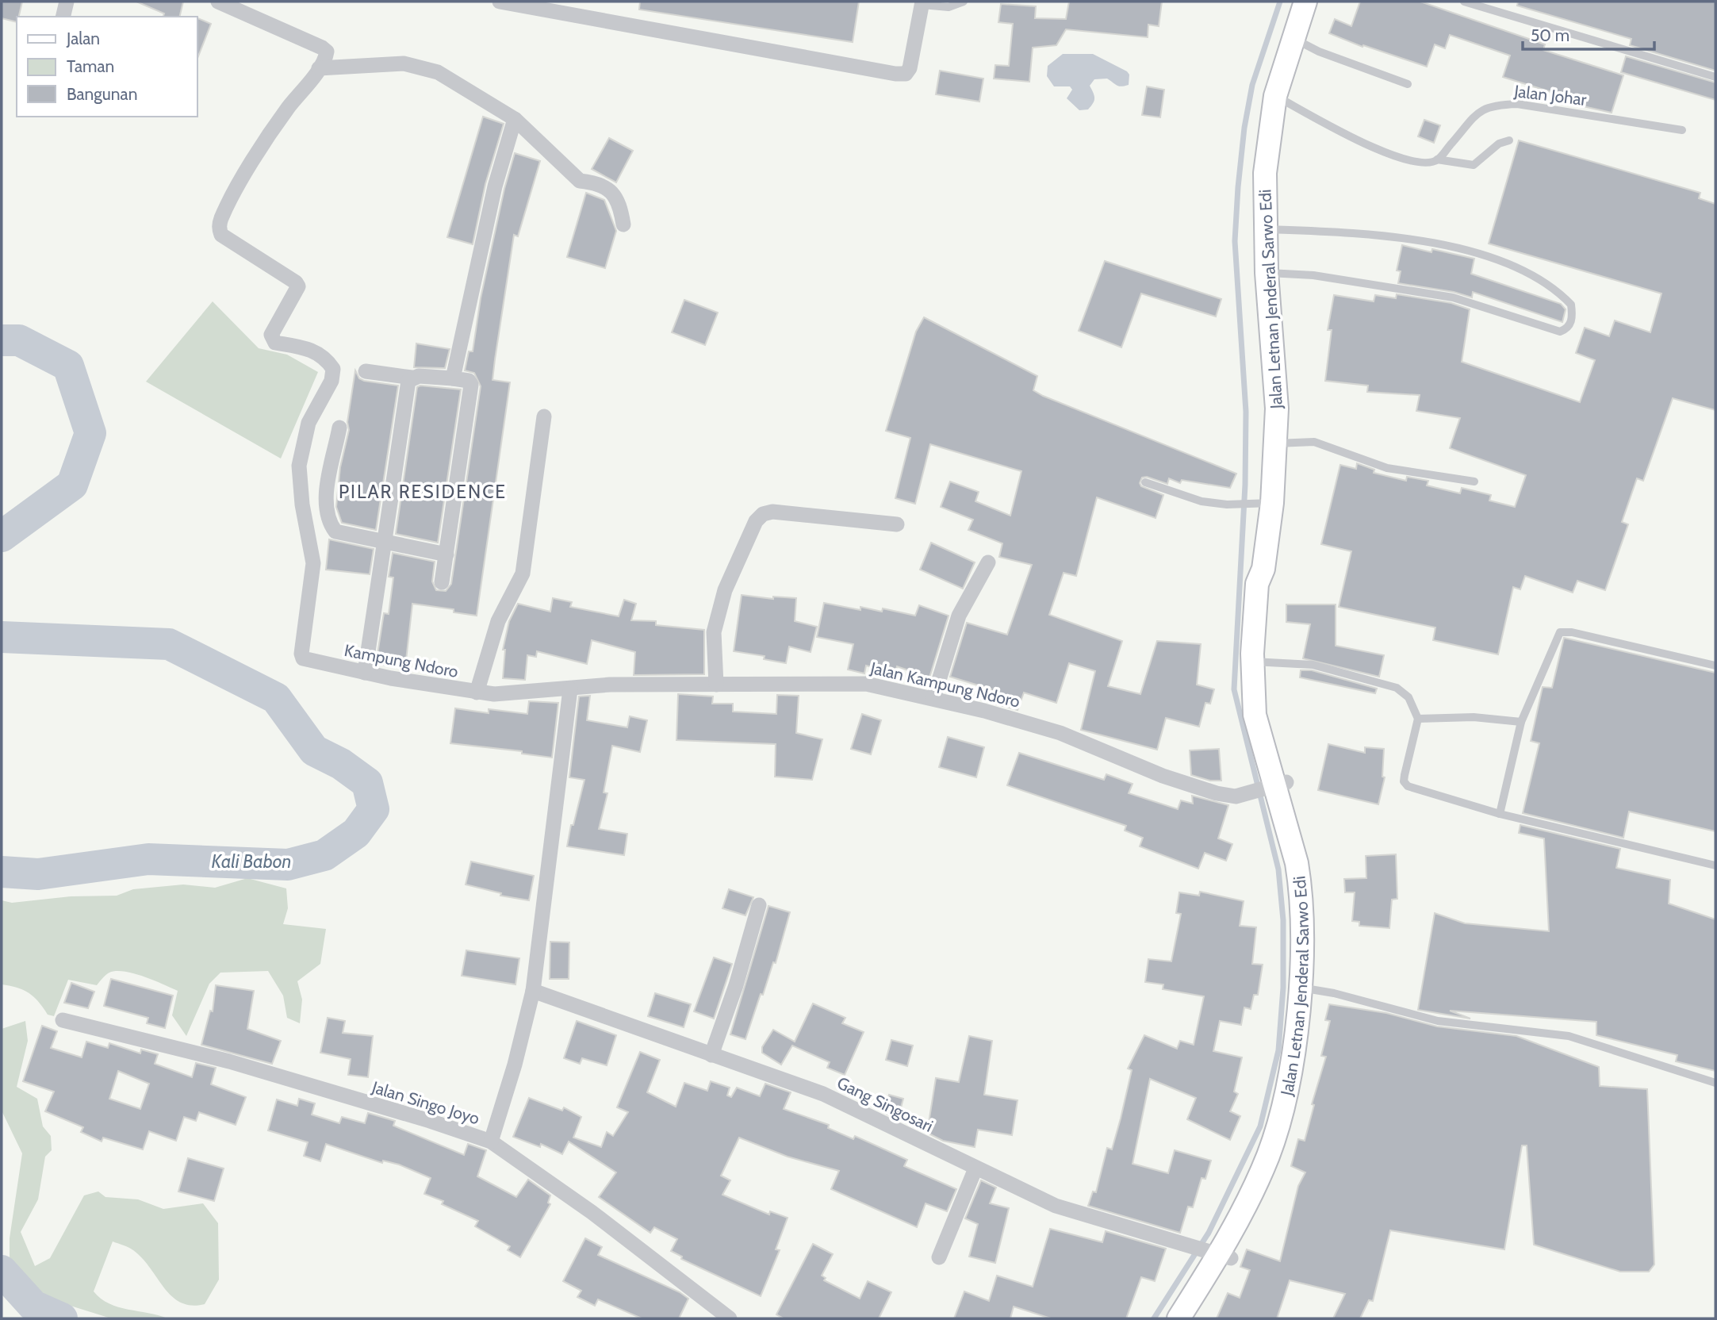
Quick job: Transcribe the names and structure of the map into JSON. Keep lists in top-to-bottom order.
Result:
{
  "streets": {
    "main road": ["Jalan Letnan Jenderal Sarwo Edi"],
    "street": [
      "Kampung Ndoro",
      "Jalan Kampung Ndoro",
      "Jalan Singo Joyo",
      "Gang Singosari"
    ],
    "lane": ["Jalan Johar"]
  },
  "crossings": [
    ["Jalan Letnan Jenderal Sarwo Edi", "Jalan Kampung Ndoro"],
    ["Jalan Letnan Jenderal Sarwo Edi", "Gang Singosari"],
    ["Kampung Ndoro", "Jalan Kampung Ndoro"]
  ],
  "districts": ["PILAR RESIDENCE"],
  "water": ["Kali Babon"],
  "legend": ["Jalan", "Taman", "Bangunan"],
  "scale_bar": "50 m"
}
